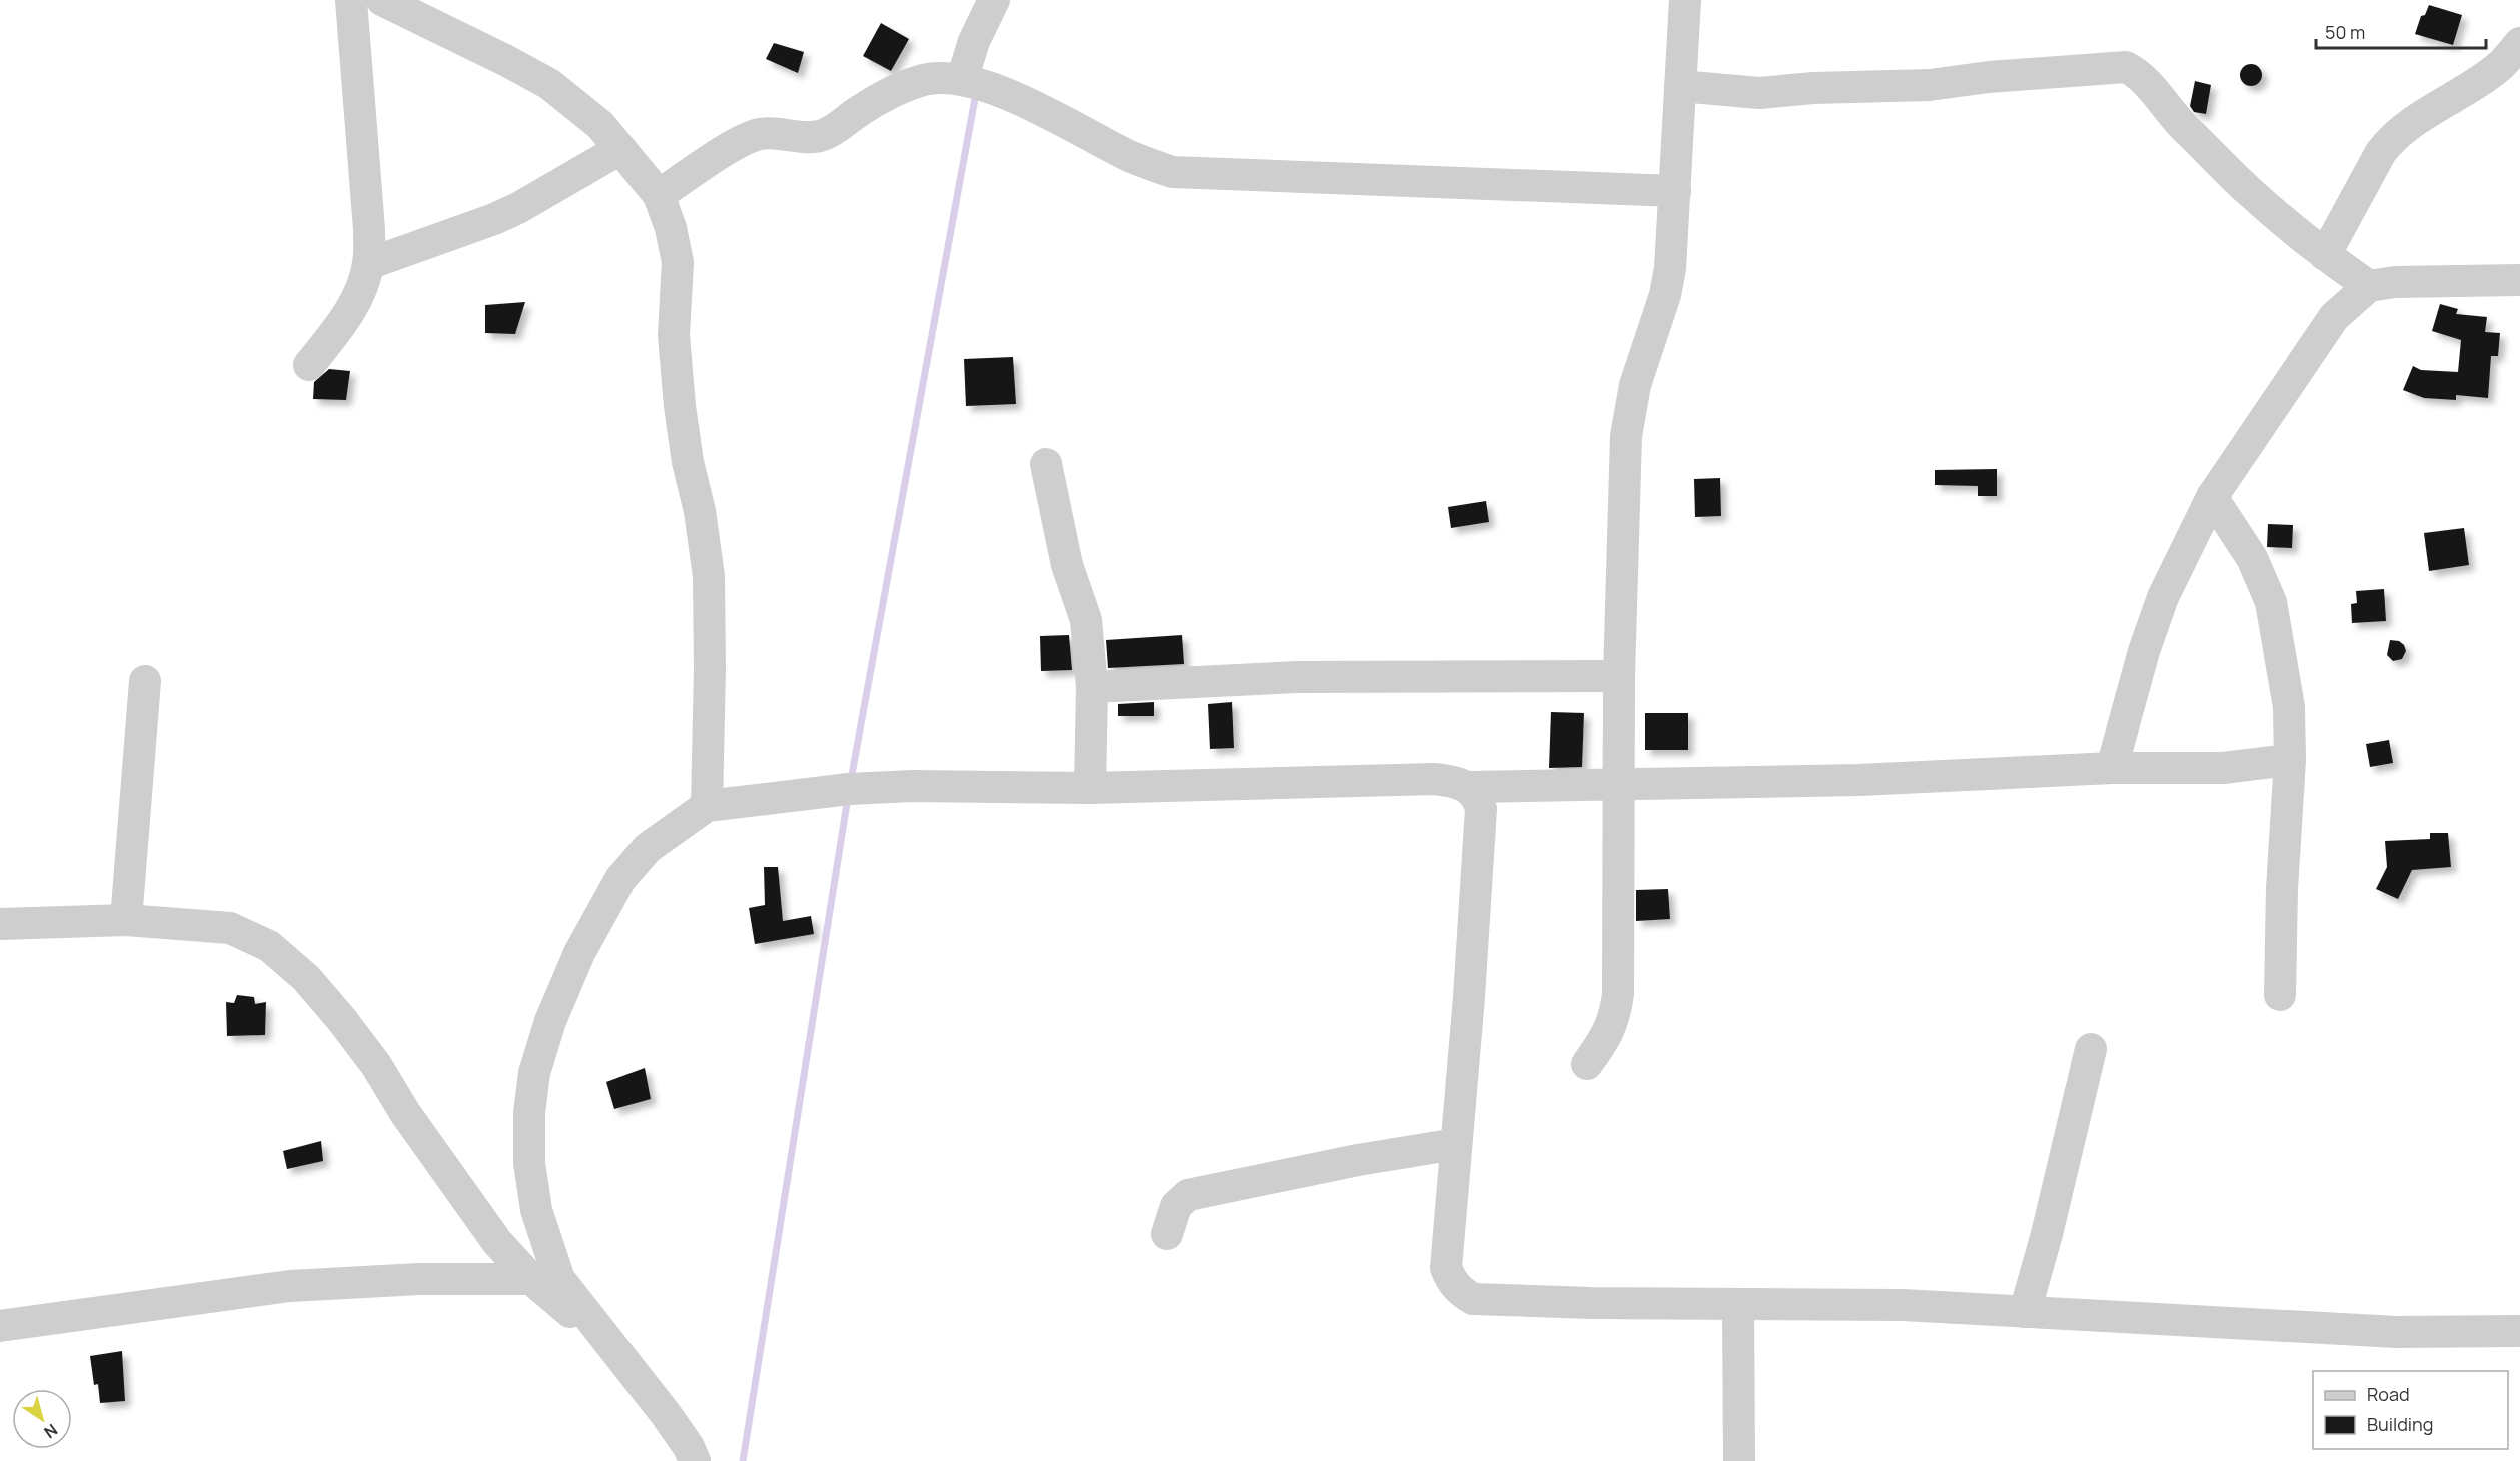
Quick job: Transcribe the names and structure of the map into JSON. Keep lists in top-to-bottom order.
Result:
{
  "legend": ["Road", "Building"],
  "scale_bar": "50 m",
  "north": "bottom right"
}
